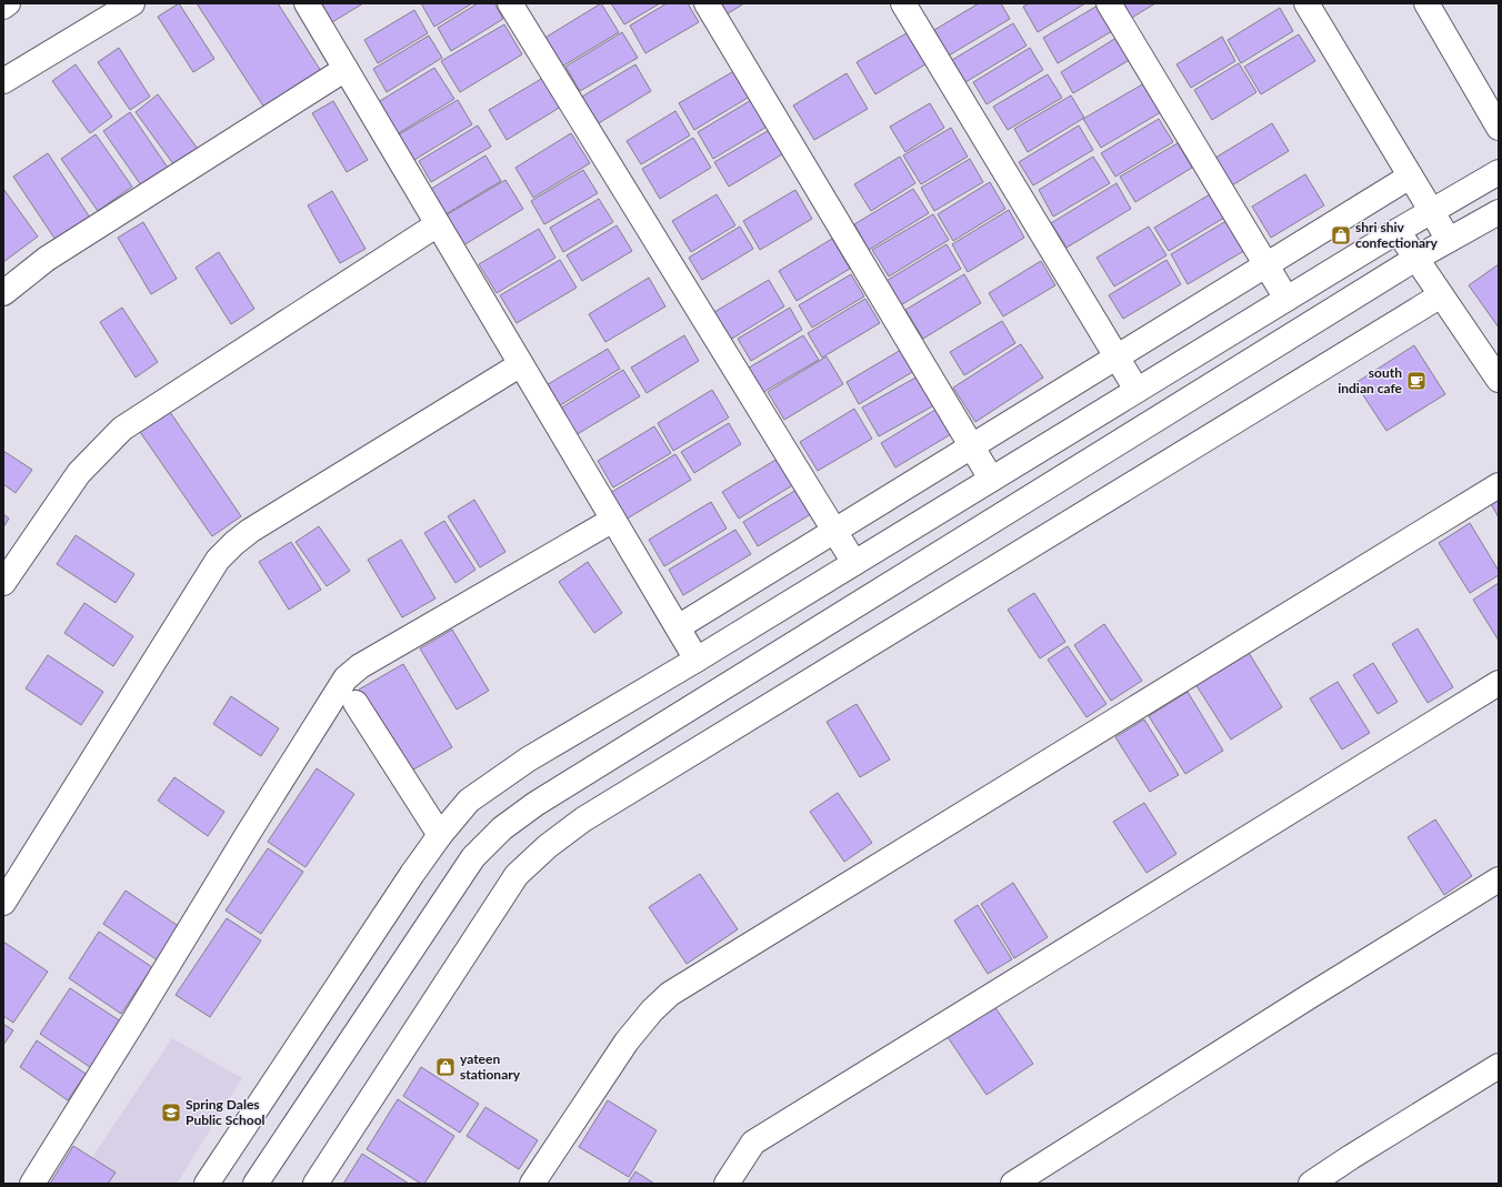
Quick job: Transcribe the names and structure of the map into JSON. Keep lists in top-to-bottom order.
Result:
{
  "places": {
    "shop": ["shri shiv confectionary", "yateen stationary"],
    "cafe": ["south indian cafe"],
    "school or university": ["Spring Dales Public School"]
  }
}
